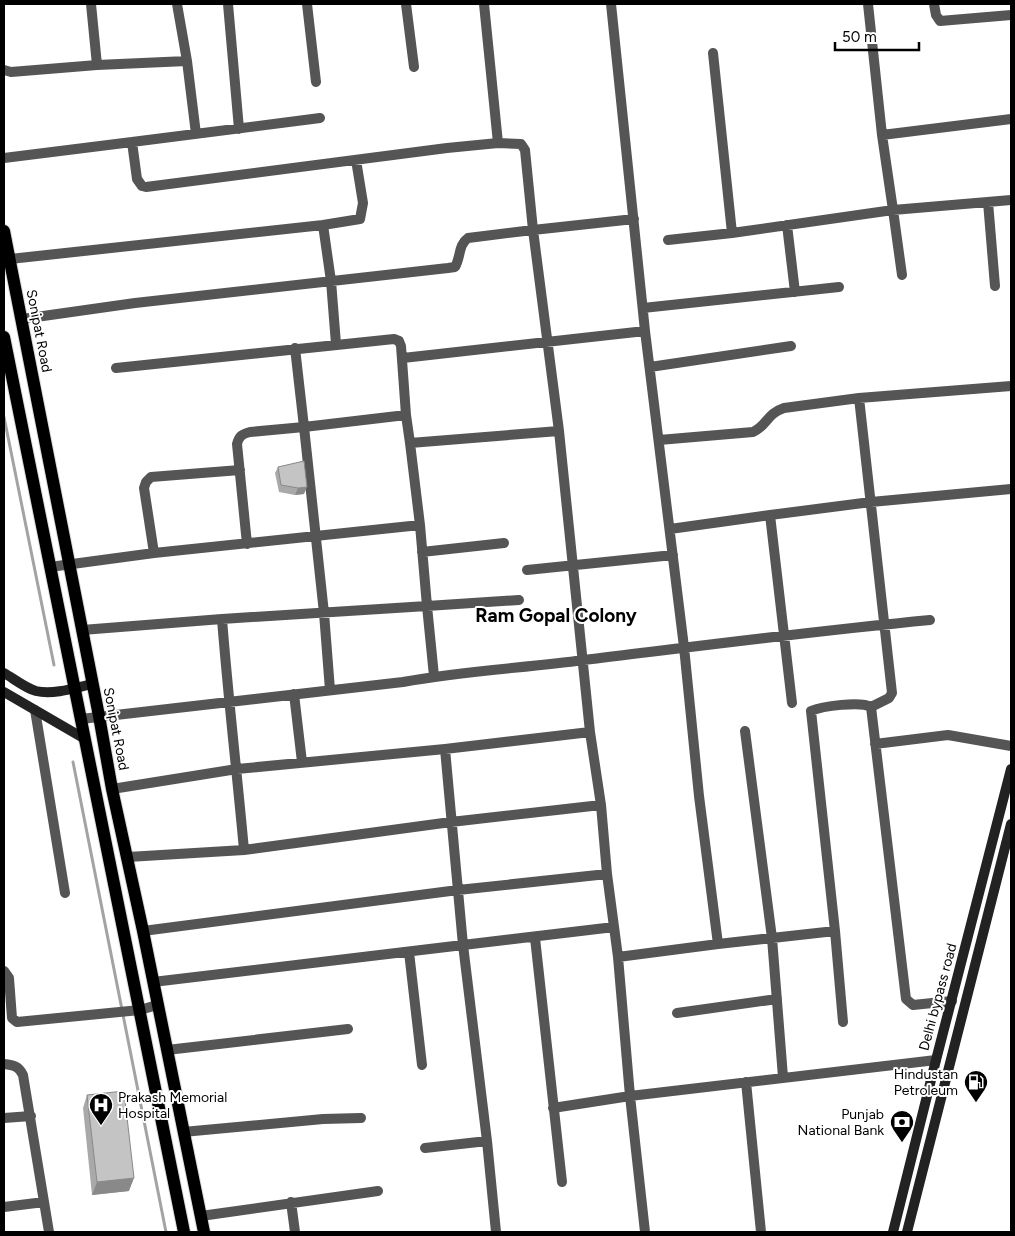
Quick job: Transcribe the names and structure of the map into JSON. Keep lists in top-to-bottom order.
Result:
{
  "streets": {
    "main road": ["Sonipat Road", "Delhi bypass road"]
  },
  "districts": ["Ram Gopal Colony"],
  "places": {
    "fuel station": ["Hindustan Petroleum"],
    "hospital": ["Prakash Memorial Hospital"],
    "bank": ["Punjab National Bank"]
  },
  "scale_bar": "50 m"
}
